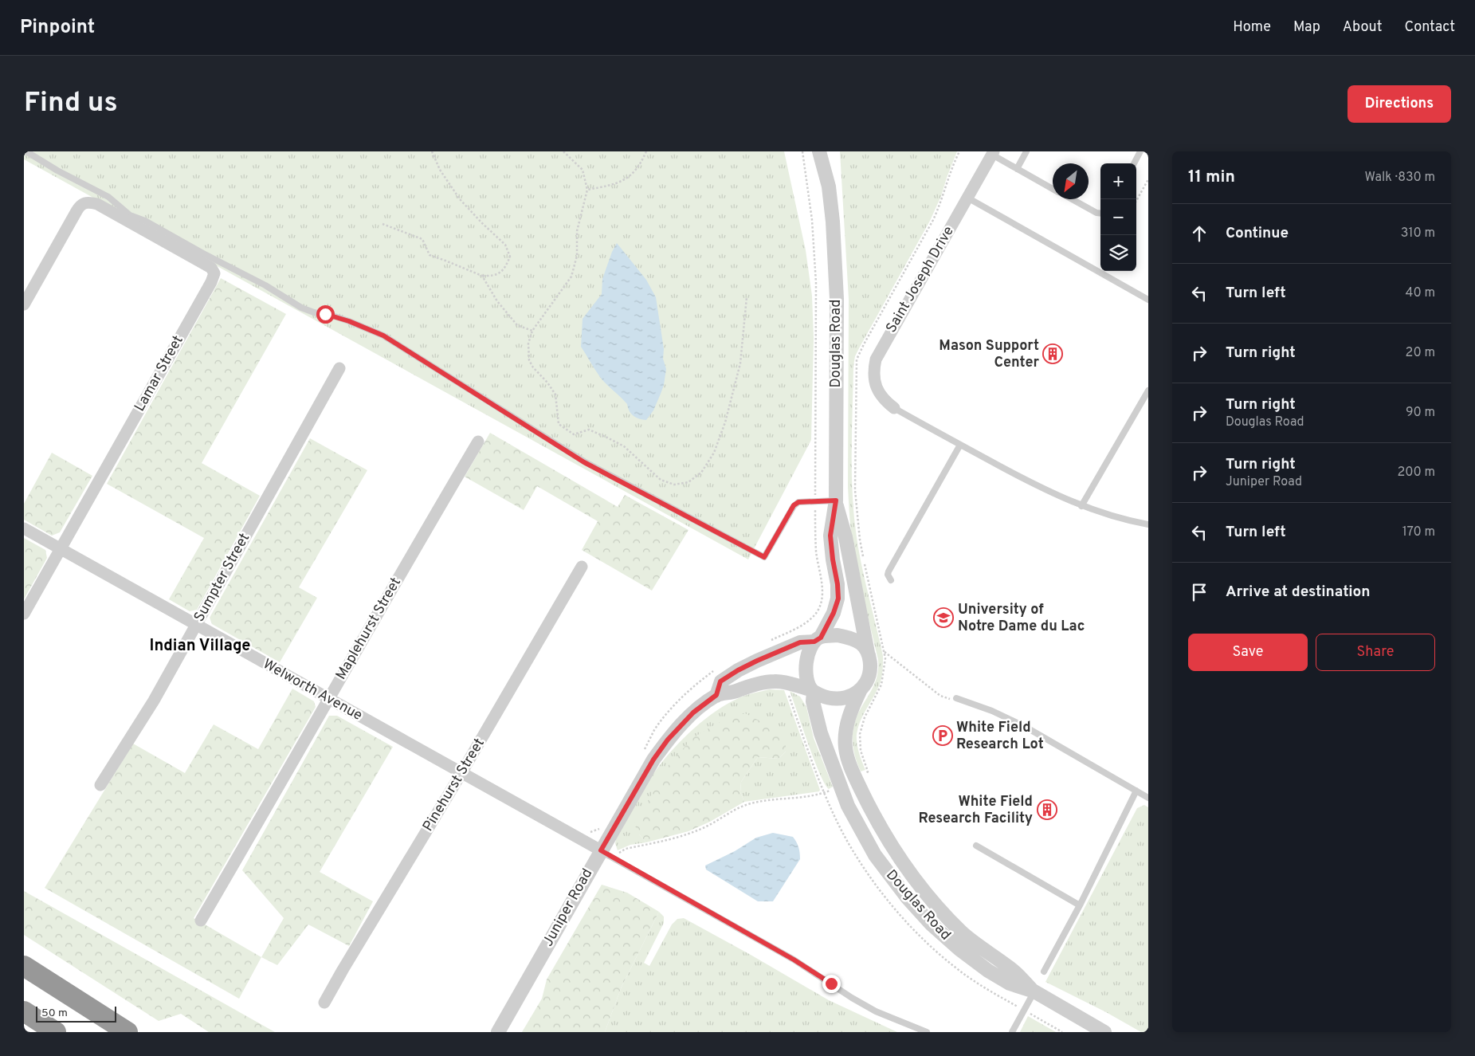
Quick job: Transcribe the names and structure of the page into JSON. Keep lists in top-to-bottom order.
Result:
{
  "streets": {
    "street": [
      "Saint Joseph Drive",
      "Douglas Road",
      "Lamar Street",
      "Sumpter Street",
      "Maplehurst Street",
      "Welworth Avenue",
      "Pinehurst Street",
      "Juniper Road"
    ]
  },
  "crossings": [
    ["Douglas Road", "Juniper Road"],
    ["Lamar Street", "Welworth Avenue"],
    ["Sumpter Street", "Welworth Avenue"],
    ["Maplehurst Street", "Welworth Avenue"],
    ["Welworth Avenue", "Pinehurst Street"],
    ["Welworth Avenue", "Juniper Road"]
  ],
  "districts": ["Indian Village"],
  "places": {
    "building": ["Mason Support Center", "White Field Research Facility"],
    "school or university": ["University of Notre Dame du Lac"],
    "parking": ["White Field Research Lot"]
  },
  "scale_bar": "50 m",
  "north": "bottom left",
  "page": {
    "header": "Pinpoint",
    "nav": [
      "Home",
      "Map",
      "About",
      "Contact"
    ],
    "buttons": [
      "Directions",
      ["Save", "Share"]
    ],
    "title": "Find us",
    "heading": ["11 min", "Walk · 830 m"],
    "map_buttons": ["+", "−"],
    "list": [
      ["Continue", "310 m"],
      ["Turn left", "40 m"],
      ["Turn right", "20 m"],
      ["Turn right", "Douglas Road", "90 m"],
      ["Turn right", "Juniper Road", "200 m"],
      ["Turn left", "170 m"],
      "Arrive at destination"
    ],
    "scale": "50 m"
  }
}
